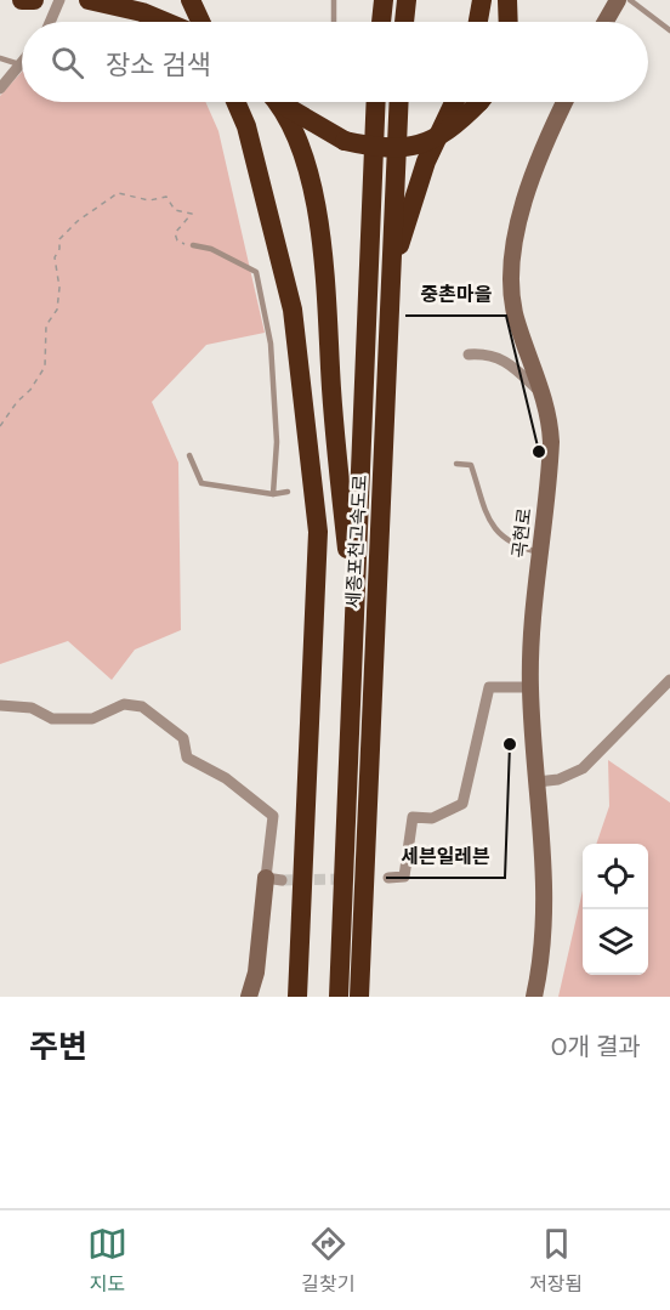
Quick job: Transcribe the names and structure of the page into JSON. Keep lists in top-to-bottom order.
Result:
{
  "streets": {
    "highway": ["세종포천고속도로"],
    "main road": ["곡현로"]
  },
  "places": ["중촌마을", "세븐일레븐"],
  "page": {
    "search": "장소 검색",
    "heading": ["주변", "0개 결과"],
    "nav": ["지도", "길찾기", "저장됨"]
  }
}
